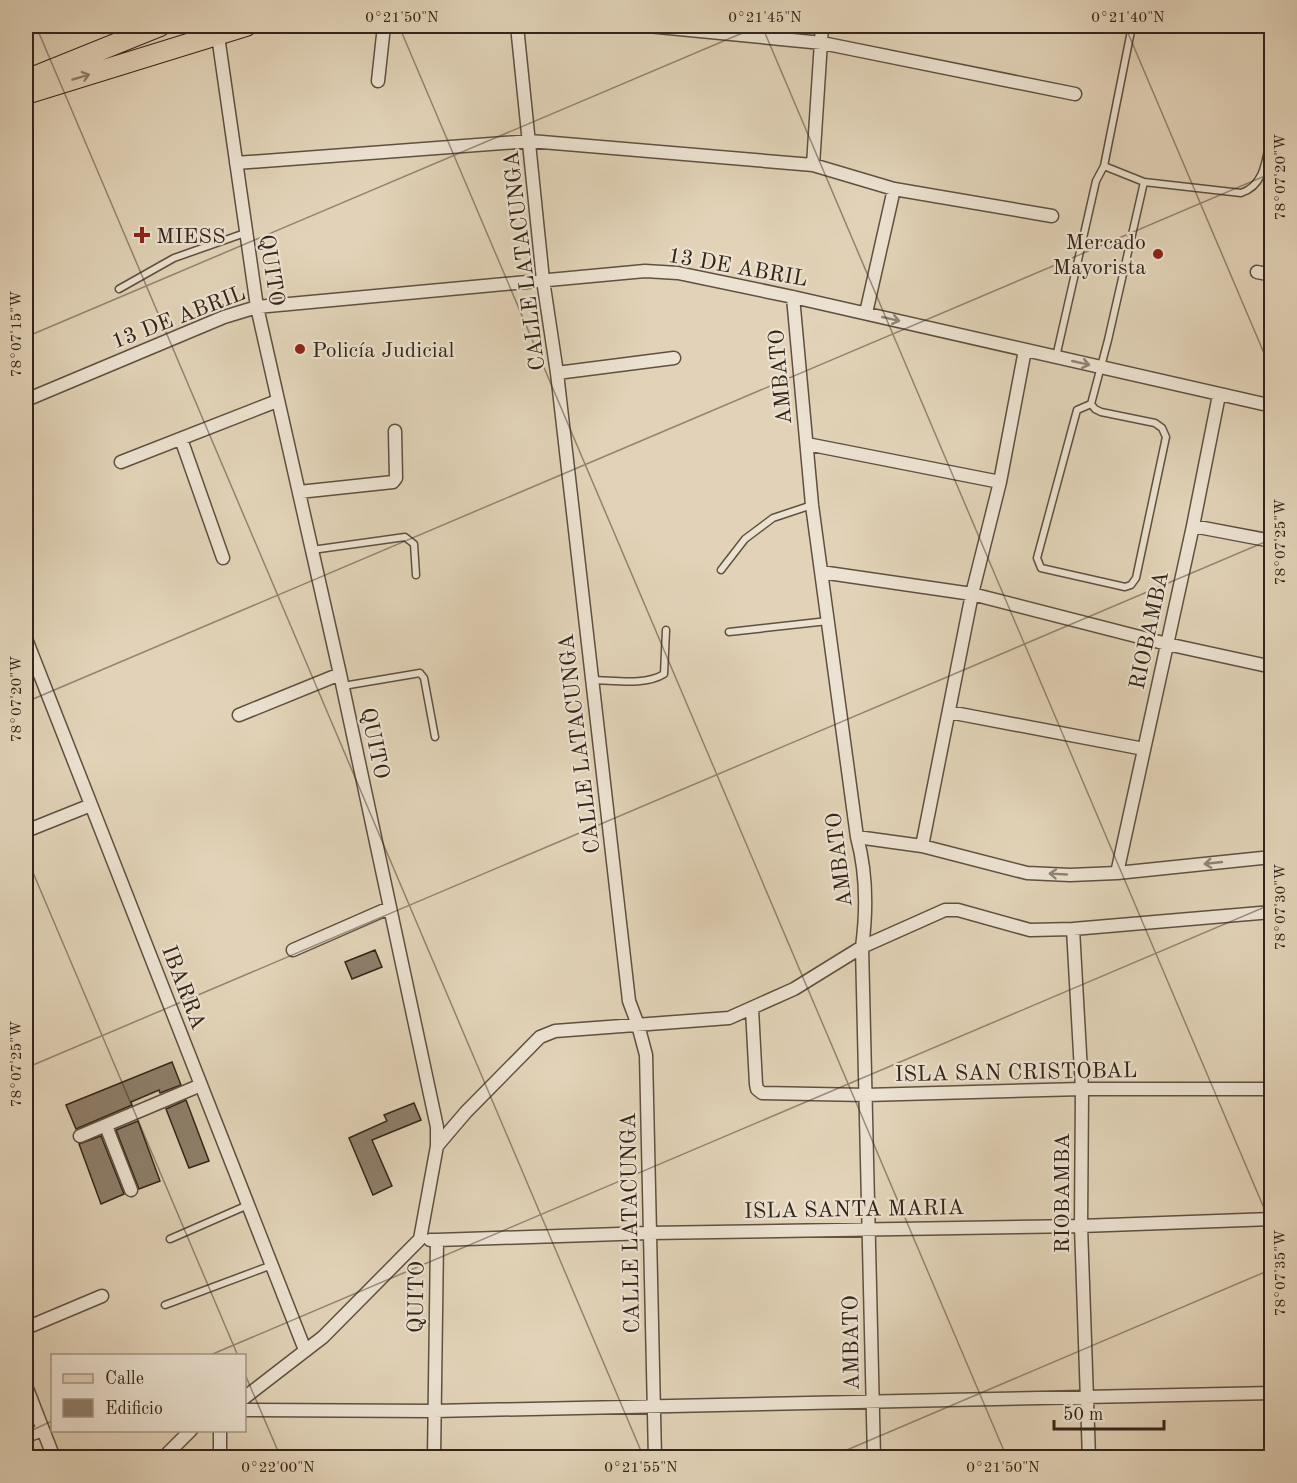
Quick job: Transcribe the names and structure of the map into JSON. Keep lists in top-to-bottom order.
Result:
{
  "streets": {
    "street": [
      "CALLE LATACUNGA",
      "13 DE ABRIL",
      "QUITO",
      "AMBATO",
      "RIOBAMBA",
      "IBARRA",
      "ISLA SAN CRISTOBAL",
      "ISLA SANTA MARIA"
    ]
  },
  "crossings": [
    ["CALLE LATACUNGA", "13 DE ABRIL"],
    ["CALLE LATACUNGA", "ISLA SANTA MARIA"],
    ["13 DE ABRIL", "QUITO"],
    ["13 DE ABRIL", "AMBATO"],
    ["13 DE ABRIL", "RIOBAMBA"],
    ["QUITO", "ISLA SANTA MARIA"],
    ["AMBATO", "ISLA SAN CRISTOBAL"],
    ["AMBATO", "ISLA SANTA MARIA"],
    ["RIOBAMBA", "ISLA SAN CRISTOBAL"],
    ["RIOBAMBA", "ISLA SANTA MARIA"]
  ],
  "places": {
    "health": ["MIESS"],
    "other": ["Mercado Mayorista", "Policía Judicial"]
  },
  "legend": ["Calle", "Edificio"],
  "scale_bar": "50 m",
  "coordinates": [
    "0°21'50\"N",
    "0°21'45\"N",
    "0°21'40\"N",
    "78°07'20\"W",
    "78°07'15\"W",
    "78°07'25\"W",
    "78°07'30\"W",
    "78°07'35\"W",
    "0°22'00\"N",
    "0°21'55\"N"
  ]
}
